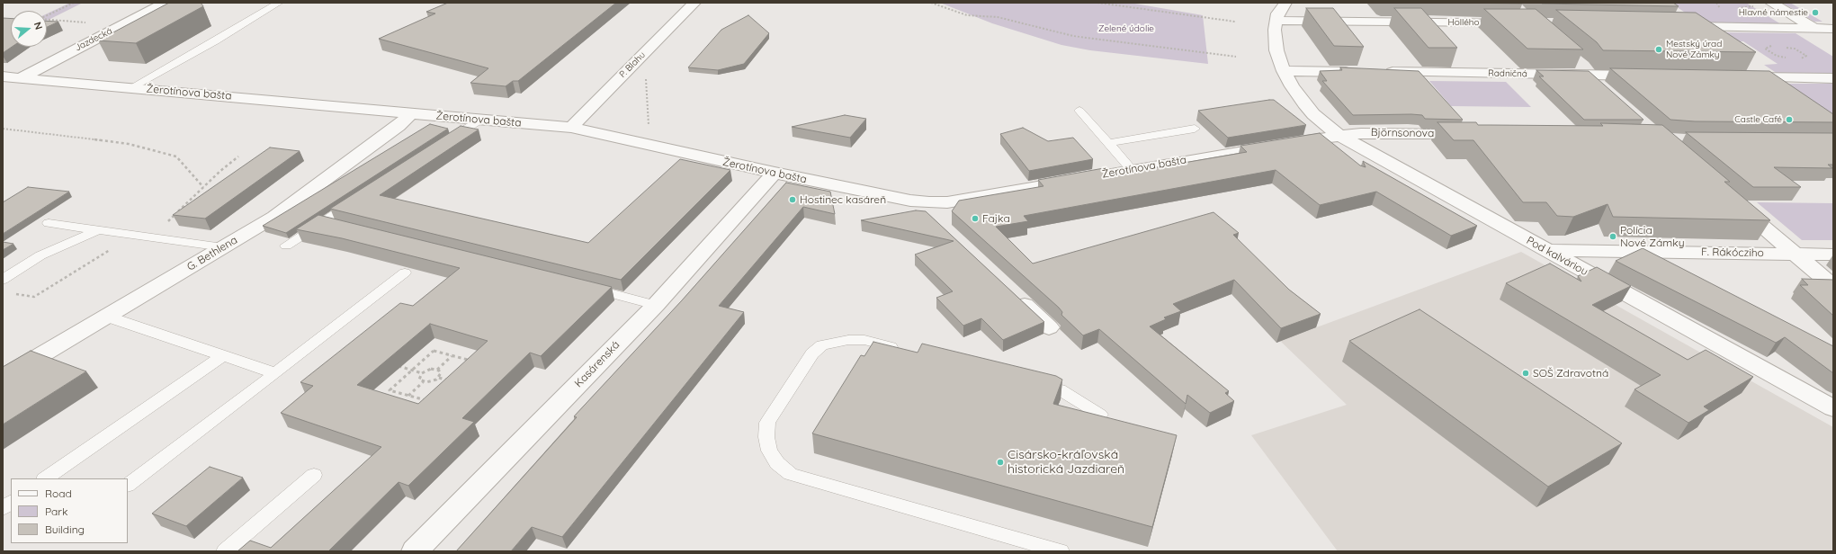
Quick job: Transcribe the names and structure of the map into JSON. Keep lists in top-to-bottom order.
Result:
{
  "streets": {
    "street": [
      "Hollého",
      "Jazdecká",
      "P. Blahu",
      "Radničná",
      "Žerotínova bašta",
      "Björnsonova",
      "F. Rákócziho",
      "G. Bethlena",
      "Pod kalváriou",
      "Kasárenská"
    ]
  },
  "crossings": [
    ["Hollého", "Pod kalváriou"],
    ["Jazdecká", "Žerotínova bašta"],
    ["P. Blahu", "Žerotínova bašta"],
    ["Žerotínova bašta", "Björnsonova"],
    ["Žerotínova bašta", "G. Bethlena"],
    ["Žerotínova bašta", "Pod kalváriou"],
    ["Žerotínova bašta", "Kasárenská"],
    ["Björnsonova", "Pod kalváriou"],
    ["F. Rákócziho", "Pod kalváriou"]
  ],
  "parks": ["Zelené údolie"],
  "places": [
    "Hlavné námestie",
    "Mestský úrad Nové Zámky",
    "Castle Café",
    "Hostinec kasáreň",
    "Fajka",
    "Polícia Nové Zámky",
    "SOŠ Zdravotná",
    "Cisársko-kráľovská historická Jazdiareň"
  ],
  "legend": ["Road", "Park", "Building"],
  "north": "right"
}
